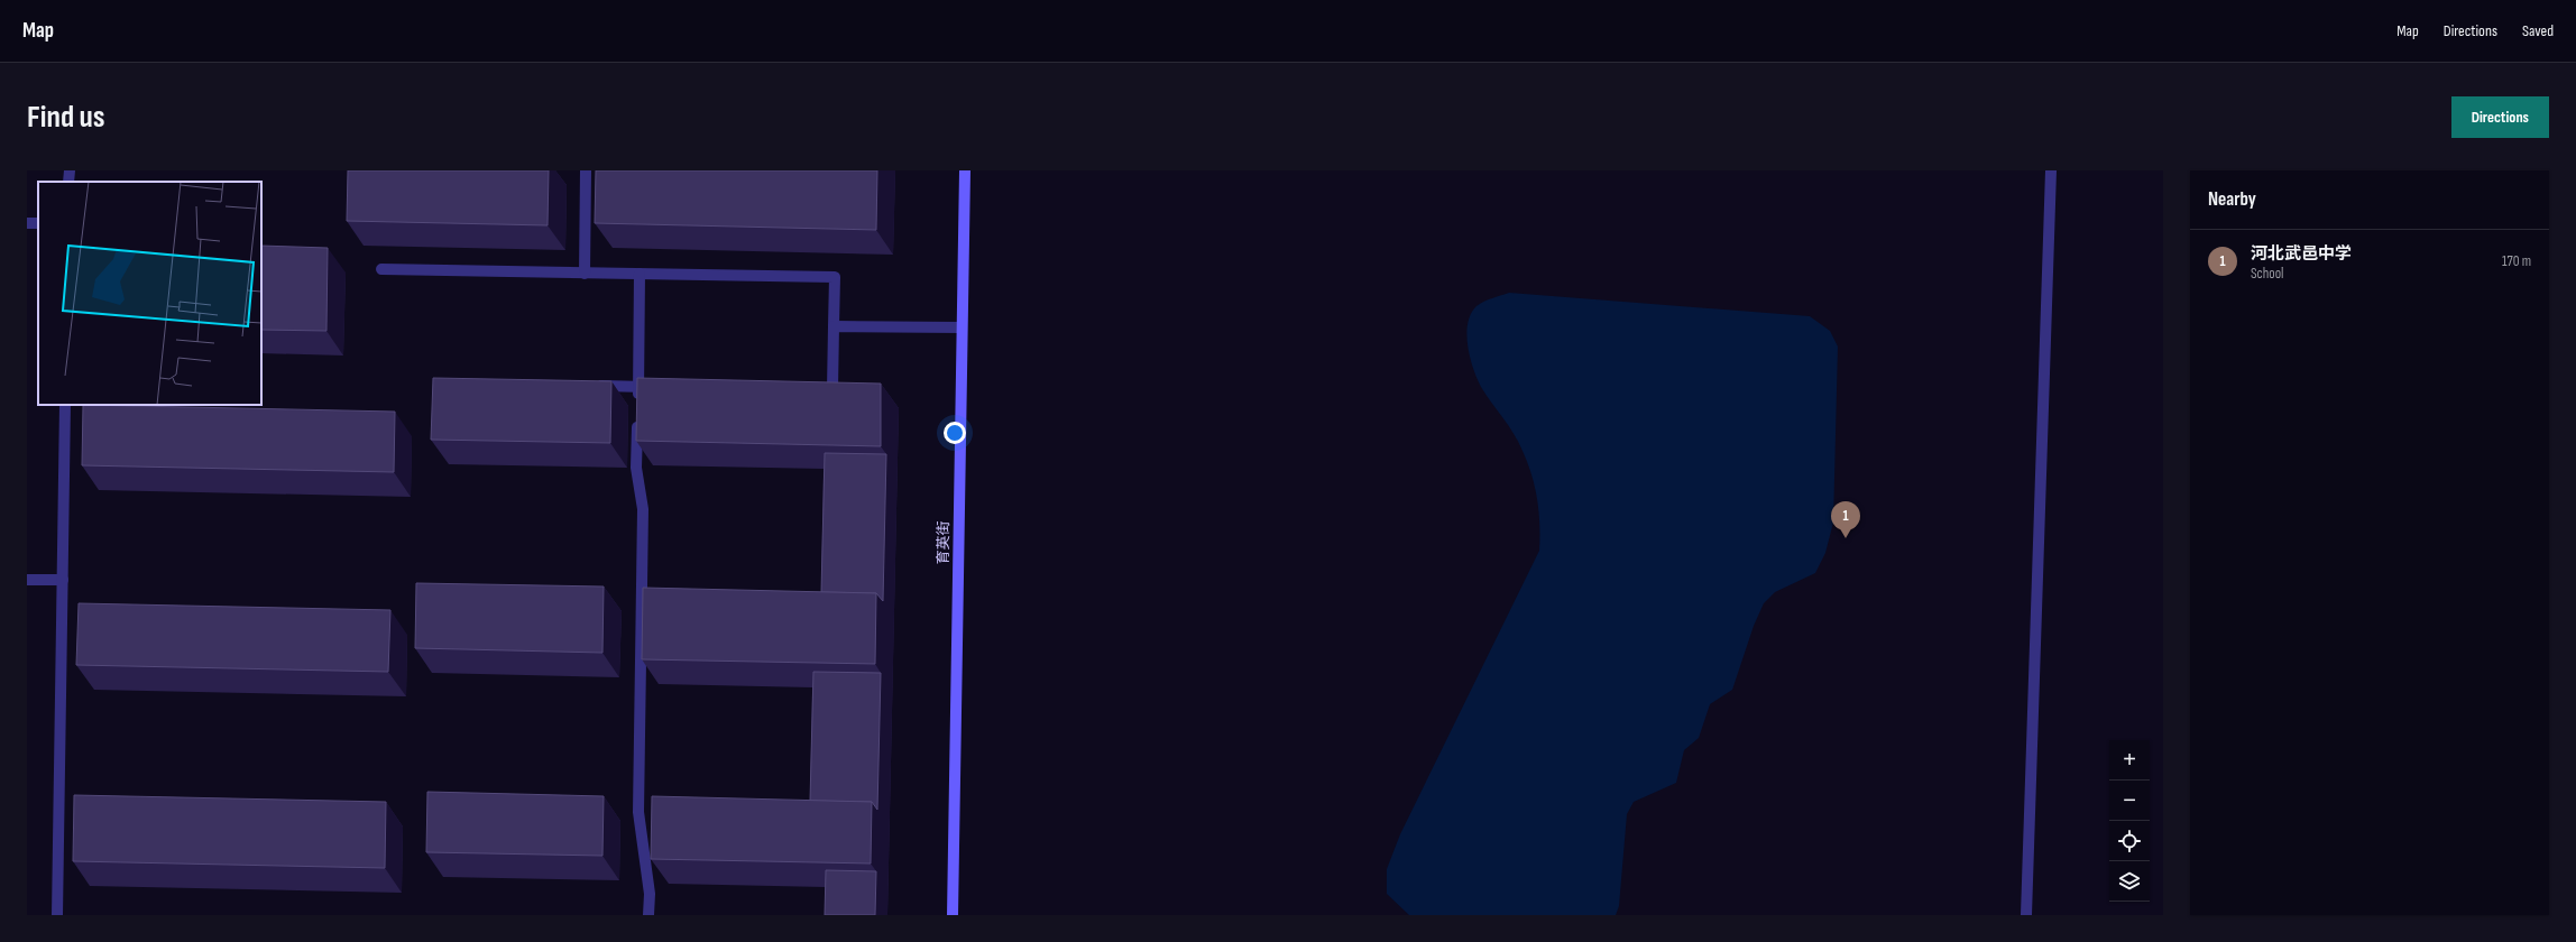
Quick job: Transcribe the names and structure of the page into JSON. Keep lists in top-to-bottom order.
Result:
{
  "streets": {
    "street": ["育英街"]
  },
  "page": {
    "header": "Map",
    "nav": ["Map", "Directions", "Saved"],
    "buttons": "Directions",
    "title": "Find us",
    "heading": "Nearby",
    "list": [
      {
        "mark": "1",
        "name": "河北武邑中学",
        "note": "School",
        "value": "170 m"
      }
    ],
    "pins": "1",
    "map_buttons": ["+", "−"]
  }
}
